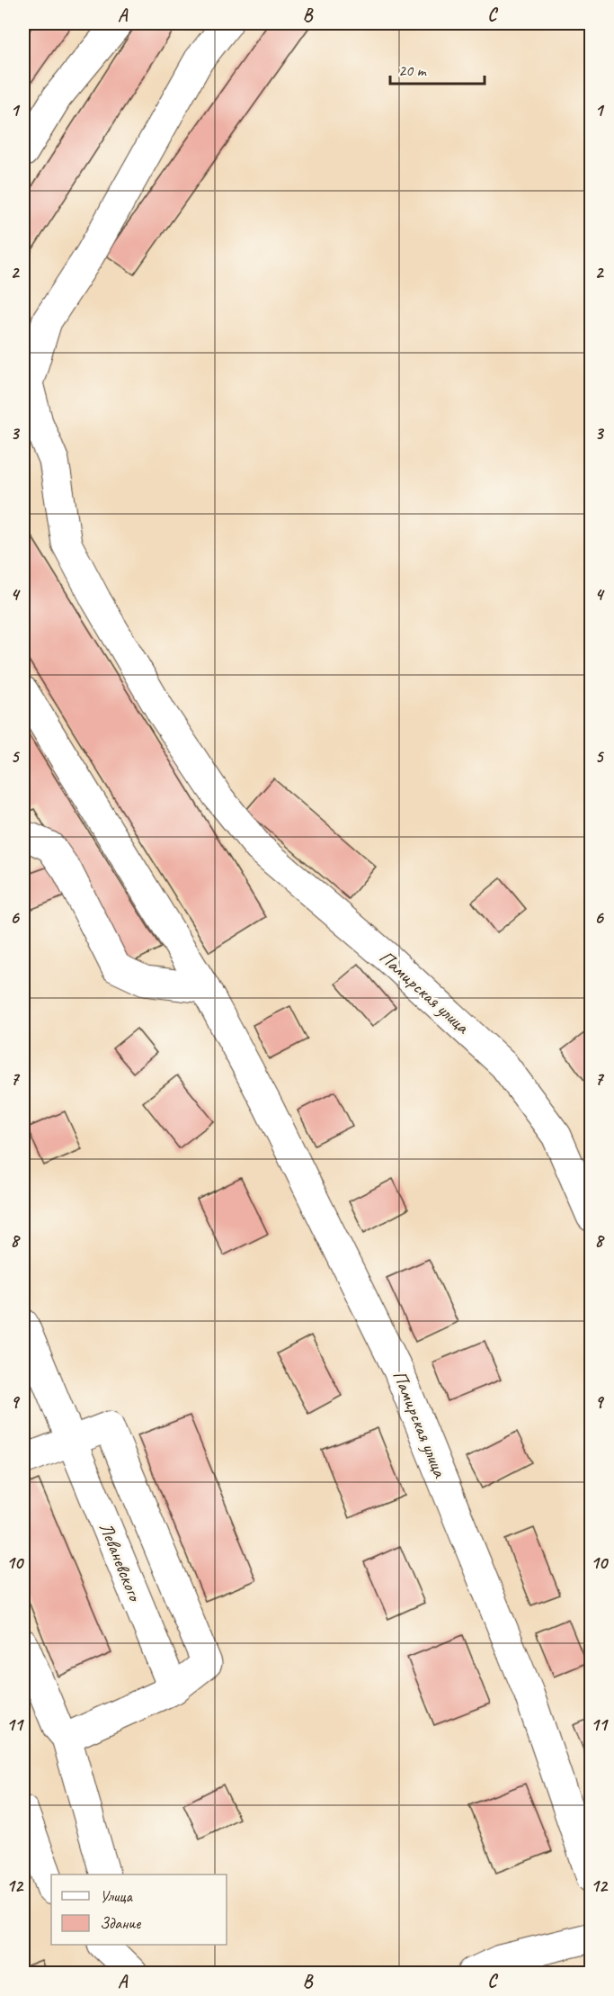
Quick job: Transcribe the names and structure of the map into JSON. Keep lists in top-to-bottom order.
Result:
{
  "streets": {
    "street": ["Памирская улица", "Леваневского"]
  },
  "legend": ["Улица", "Здание"],
  "scale_bar": "20 m",
  "grid": {
    "columns": ["A", "B", "C"],
    "rows": [
      "1",
      "2",
      "3",
      "4",
      "5",
      "6",
      "7",
      "8",
      "9",
      "10",
      "11",
      "12"
    ]
  }
}
